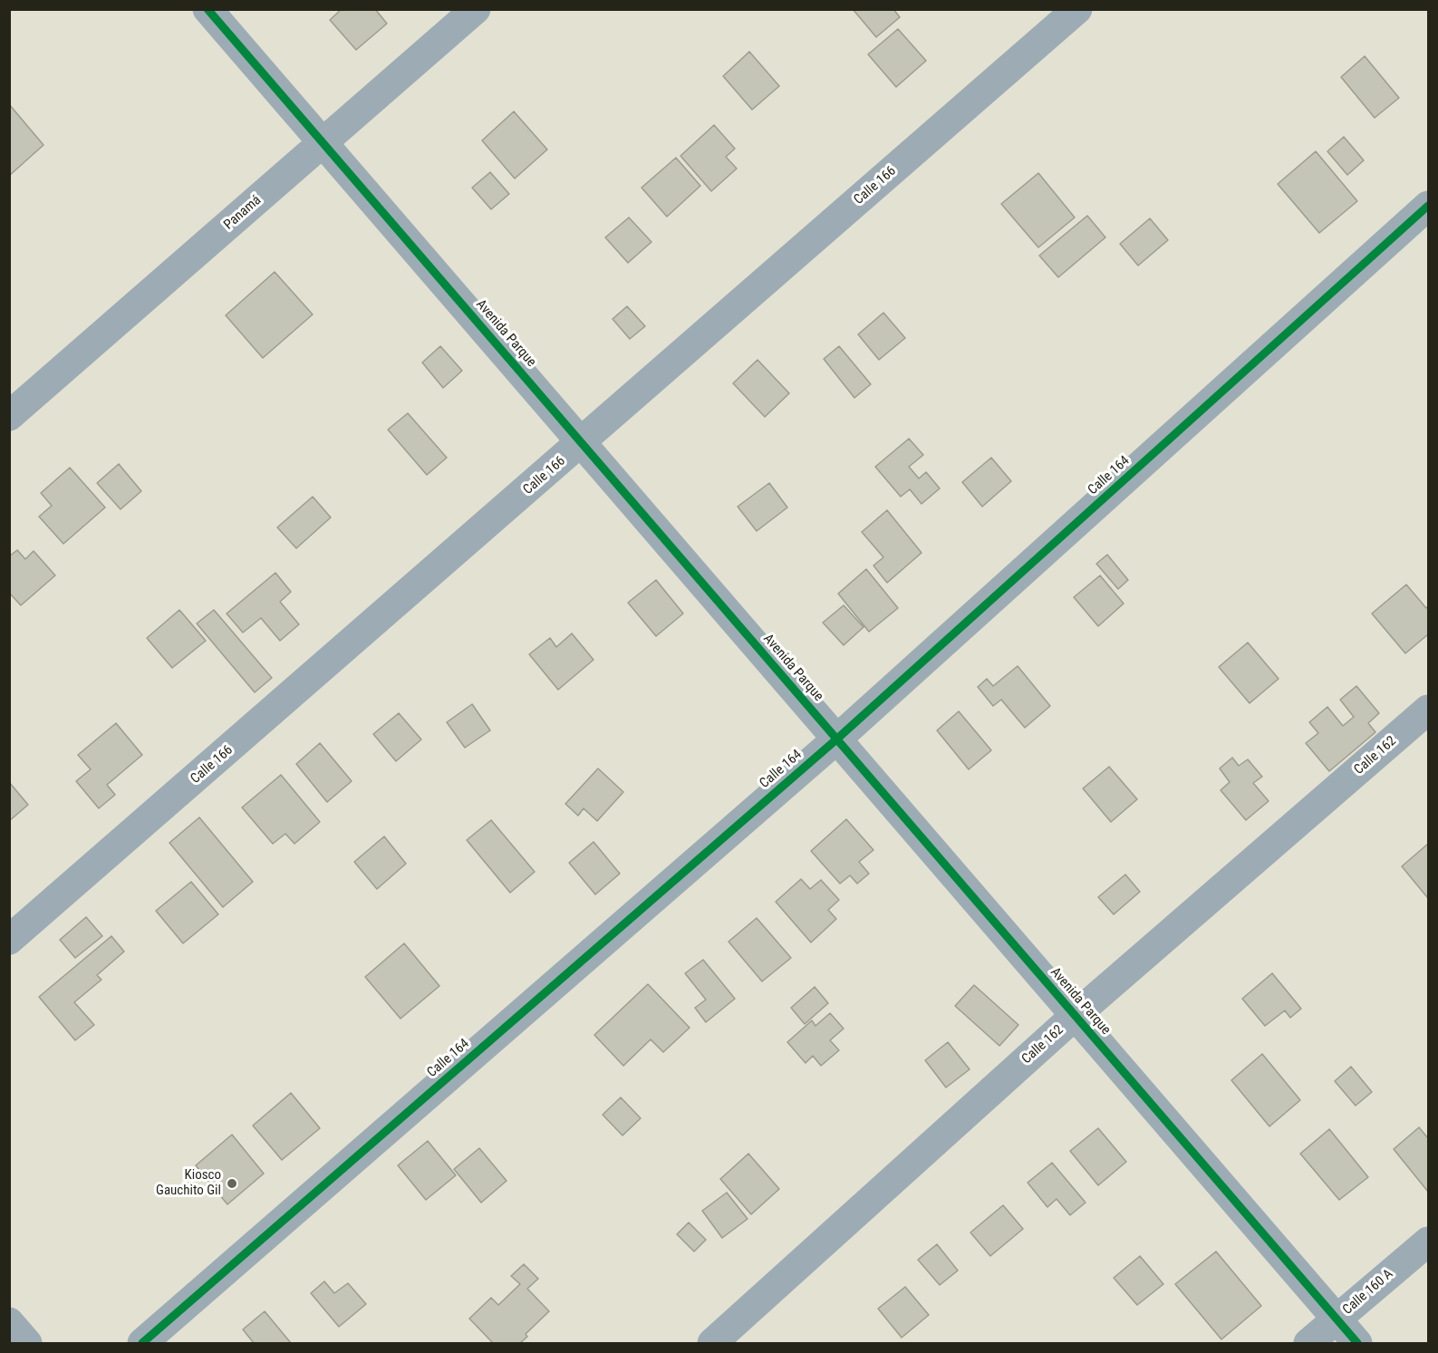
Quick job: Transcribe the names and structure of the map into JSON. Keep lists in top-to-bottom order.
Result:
{
  "streets": {
    "street": [
      "Calle 166",
      "Panamá",
      "Avenida Parque",
      "Calle 164",
      "Calle 162",
      "Calle 160 A"
    ]
  },
  "crossings": [
    ["Calle 166", "Avenida Parque"],
    ["Panamá", "Avenida Parque"],
    ["Avenida Parque", "Calle 164"],
    ["Avenida Parque", "Calle 162"],
    ["Avenida Parque", "Calle 160 A"]
  ],
  "places": ["Kiosco Gauchito Gil"]
}
